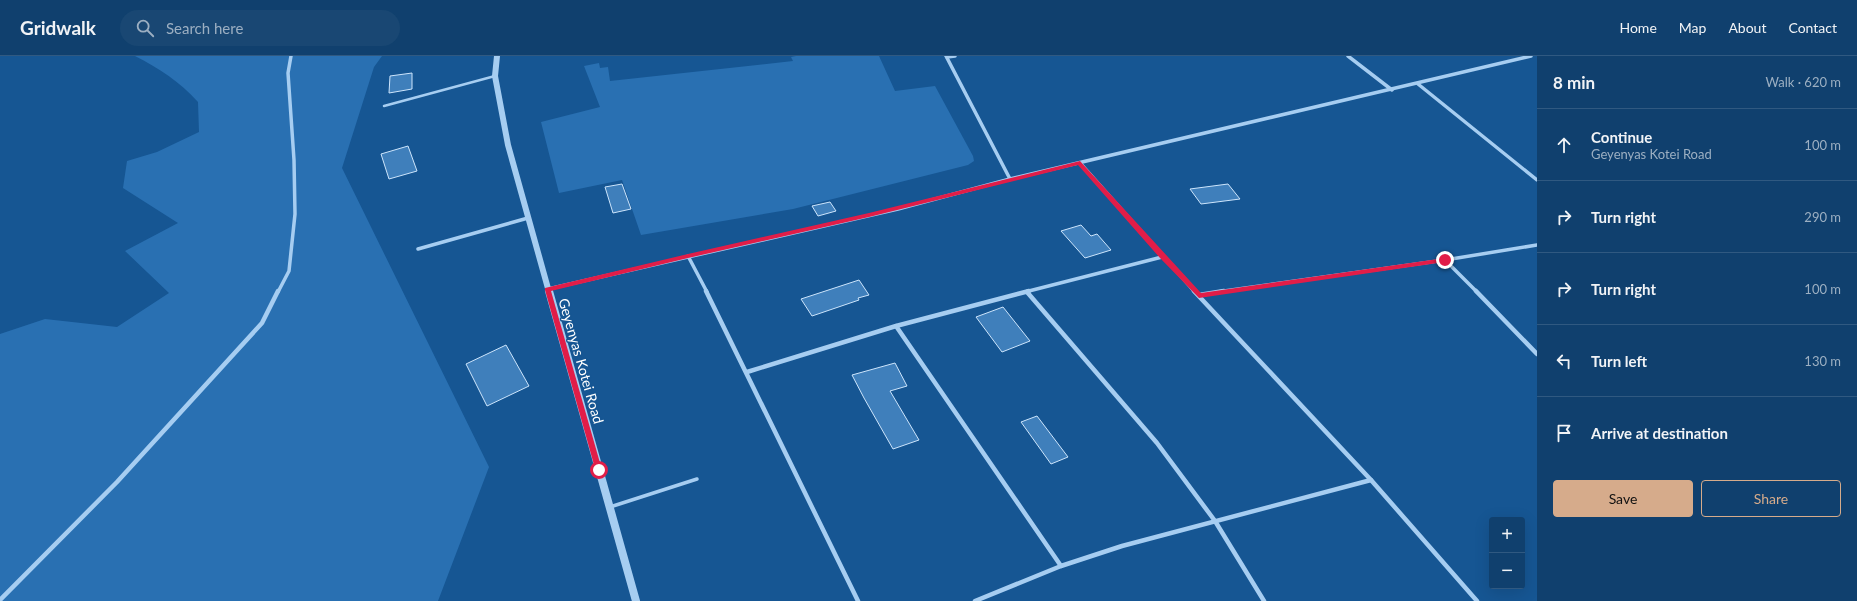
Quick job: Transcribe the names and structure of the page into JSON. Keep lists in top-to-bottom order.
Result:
{
  "streets": {
    "street": ["Geyenyas Kotei Road"]
  },
  "page": {
    "header": "Gridwalk",
    "search": "Search here",
    "nav": [
      "Home",
      "Map",
      "About",
      "Contact"
    ],
    "heading": ["8 min", "Walk · 620 m"],
    "list": [
      ["Continue", "Geyenyas Kotei Road", "100 m"],
      ["Turn right", "290 m"],
      ["Turn right", "100 m"],
      ["Turn left", "130 m"],
      "Arrive at destination"
    ],
    "buttons": ["Save", "Share"],
    "map_buttons": ["+", "−"]
  }
}
